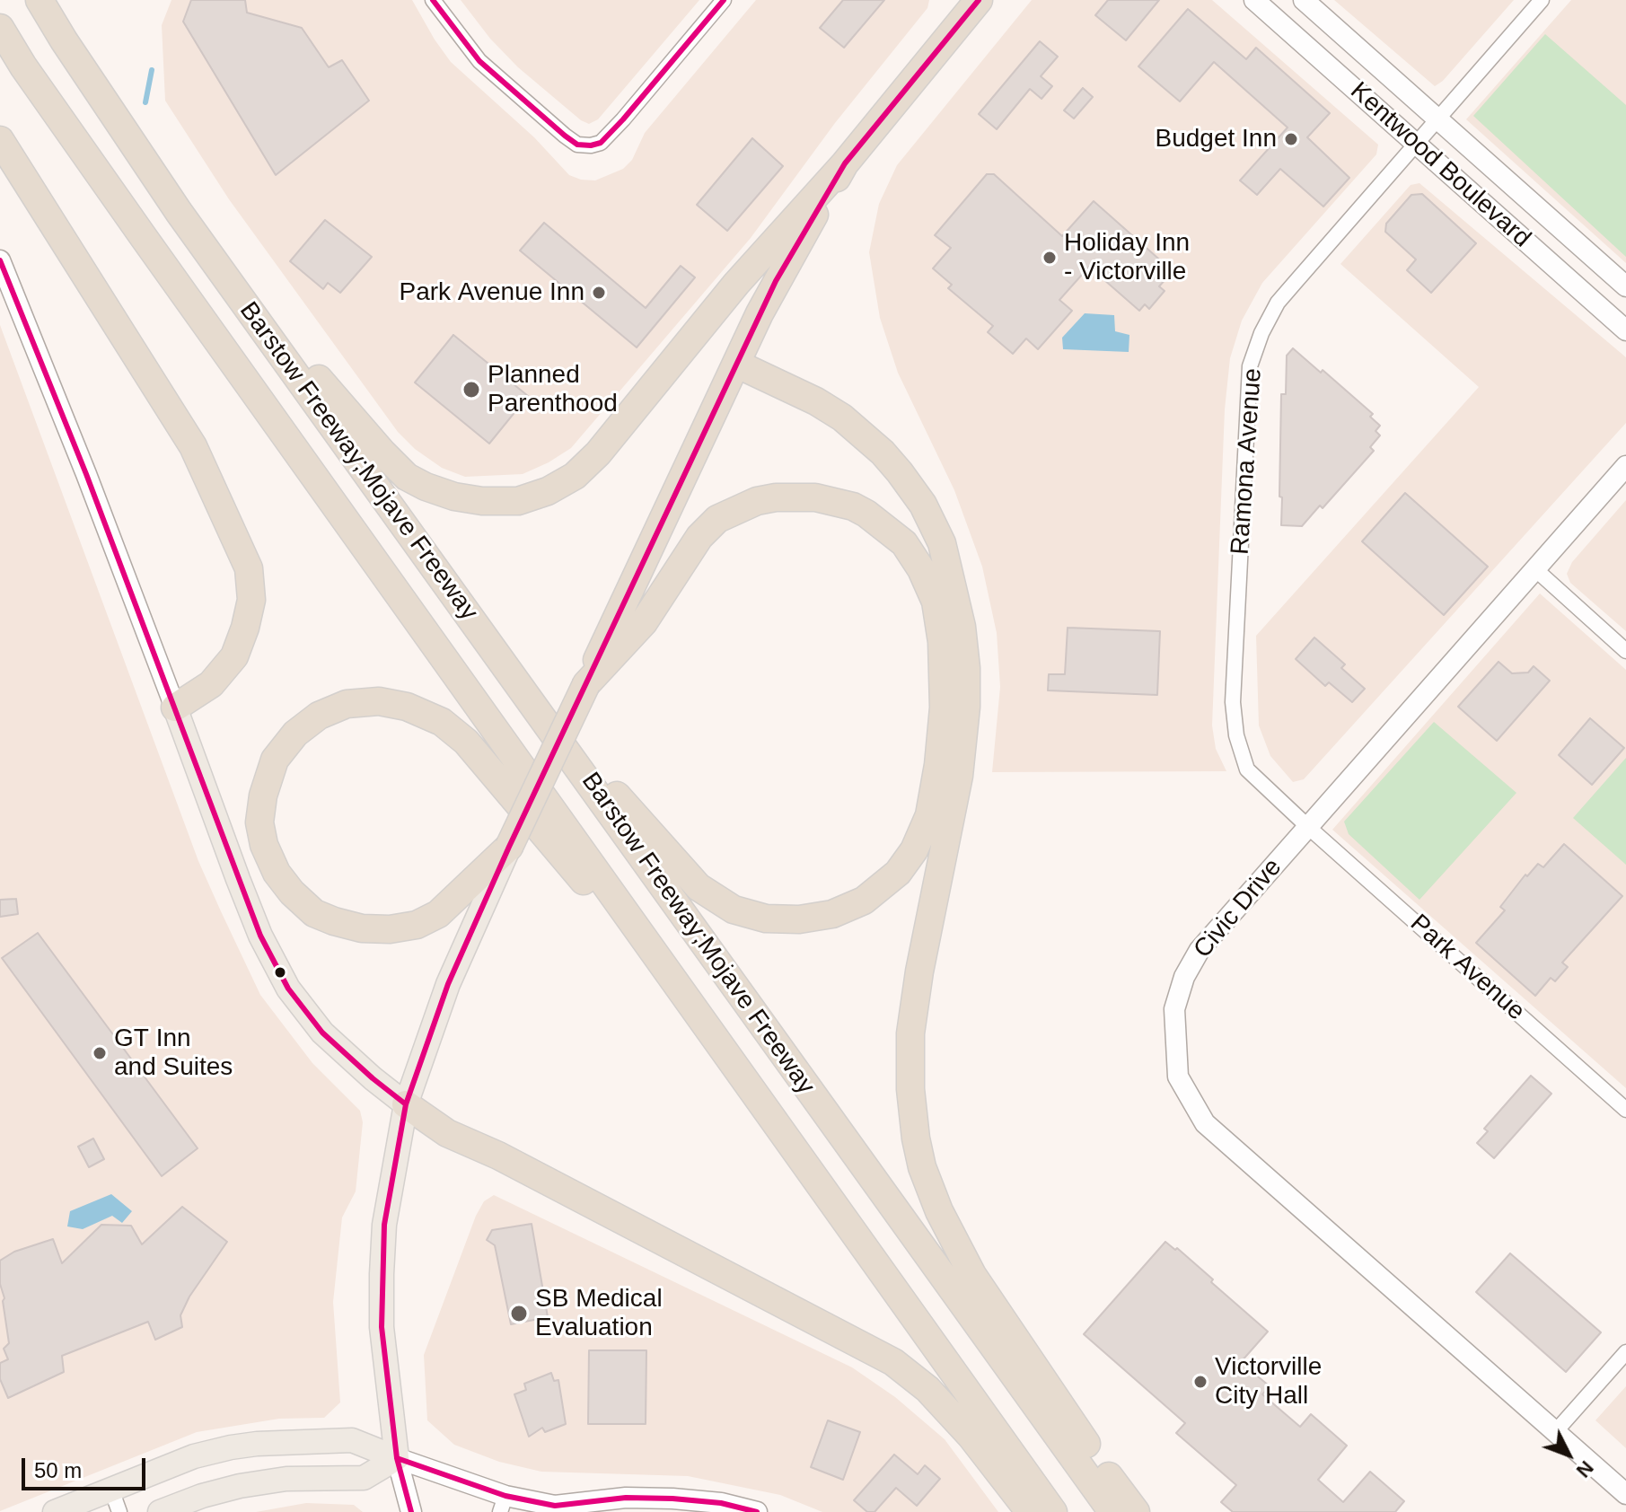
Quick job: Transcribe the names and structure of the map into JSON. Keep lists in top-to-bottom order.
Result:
{
  "streets": {
    "highway": ["Barstow Freeway;Mojave Freeway"],
    "street": [
      "Kentwood Boulevard",
      "Ramona Avenue",
      "Civic Drive",
      "Park Avenue"
    ]
  },
  "crossings": [
    ["Kentwood Boulevard", "Ramona Avenue"],
    ["Ramona Avenue", "Civic Drive"],
    ["Ramona Avenue", "Park Avenue"],
    ["Civic Drive", "Park Avenue"]
  ],
  "places": [
    "Budget Inn",
    "Holiday Inn - Victorville",
    "Park Avenue Inn",
    "Planned Parenthood",
    "GT Inn and Suites",
    "SB Medical Evaluation",
    "Victorville City Hall"
  ],
  "scale_bar": "50 m",
  "north": "bottom right"
}
